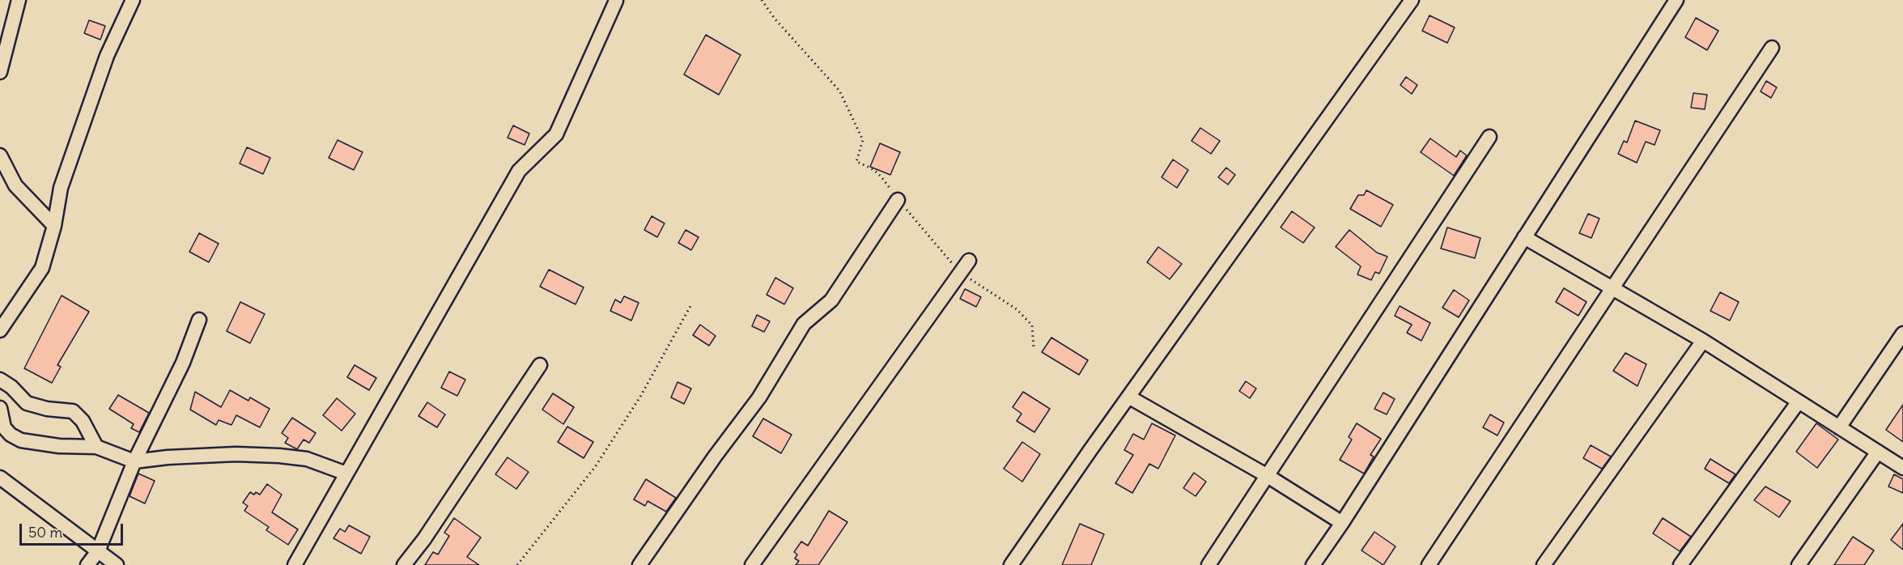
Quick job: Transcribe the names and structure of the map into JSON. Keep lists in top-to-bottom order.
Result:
{
  "scale_bar": "50 m"
}
